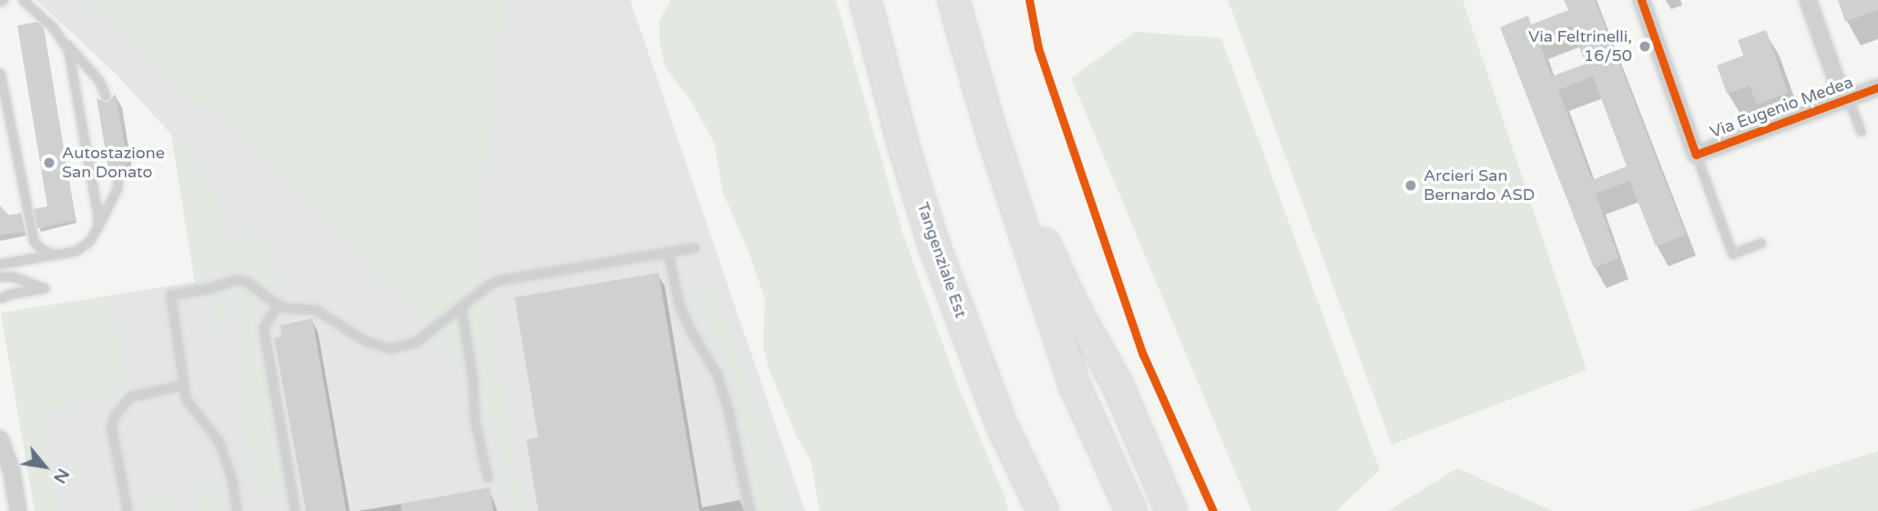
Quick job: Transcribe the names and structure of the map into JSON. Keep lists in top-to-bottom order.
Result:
{
  "streets": {
    "highway": ["Tangenziale Est"],
    "street": ["Via Eugenio Medea"]
  },
  "places": ["Via Feltrinelli, 16/50", "Autostazione San Donato", "Arcieri San Bernardo ASD"],
  "north": "bottom right"
}
